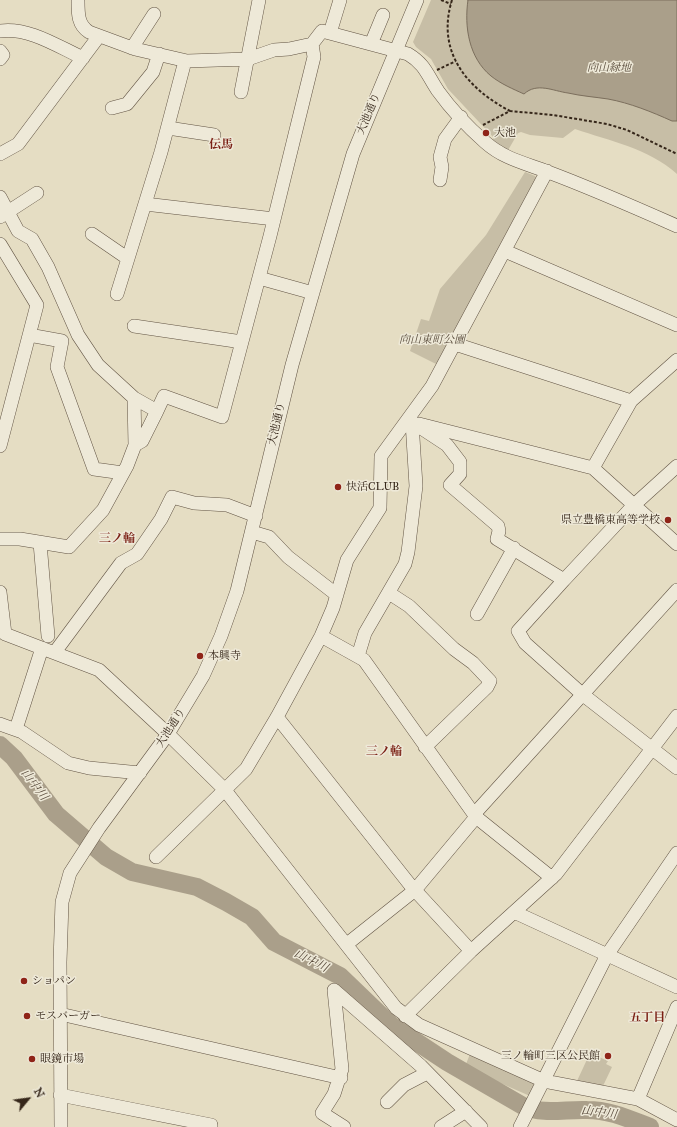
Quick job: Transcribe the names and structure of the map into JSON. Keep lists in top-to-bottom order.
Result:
{
  "streets": {
    "street": ["大池通り"]
  },
  "districts": [
    "伝馬",
    "三ノ輪",
    "三ノ輪",
    "五丁目"
  ],
  "water": ["山中川"],
  "parks": ["向山緑地", "向山東町公園"],
  "places": [
    "大池",
    "快活CLUB",
    "県立豊橋東高等学校",
    "本興寺",
    "ショパン",
    "モスバーガー",
    "三ノ輪町三区公民館",
    "眼鏡市場"
  ],
  "north": "top right"
}
